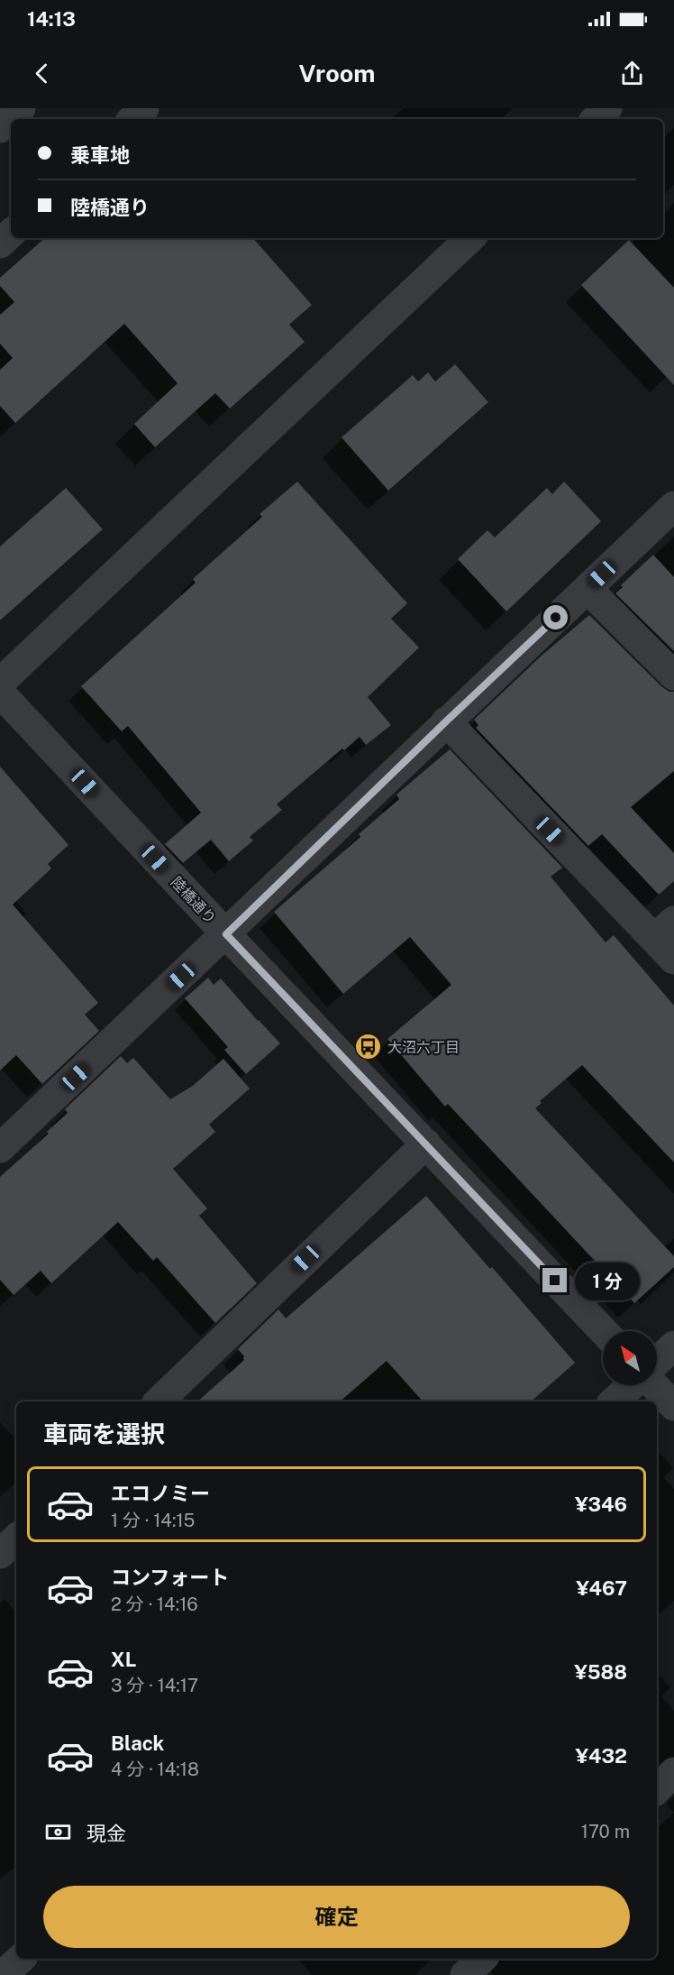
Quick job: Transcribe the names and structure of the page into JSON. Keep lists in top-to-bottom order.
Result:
{
  "streets": {
    "street": ["陸橋通り"]
  },
  "places": {
    "bus stop": ["大沼六丁目"]
  },
  "north": "top left",
  "page": {
    "status": "14:13",
    "header": "Vroom",
    "banner": ["乗車地", "陸橋通り"],
    "bubble": "1 分",
    "heading": "車両を選択",
    "list": [
      {
        "name": "エコノミー",
        "note": "1 分 · 14:15",
        "value": "¥346"
      },
      {
        "name": "コンフォート",
        "note": "2 分 · 14:16",
        "value": "¥467"
      },
      {
        "name": "XL",
        "note": "3 分 · 14:17",
        "value": "¥588"
      },
      {
        "name": "Black",
        "note": "4 分 · 14:18",
        "value": "¥432"
      }
    ],
    "pay": ["現金", "170 m"],
    "buttons": "確定"
  }
}
